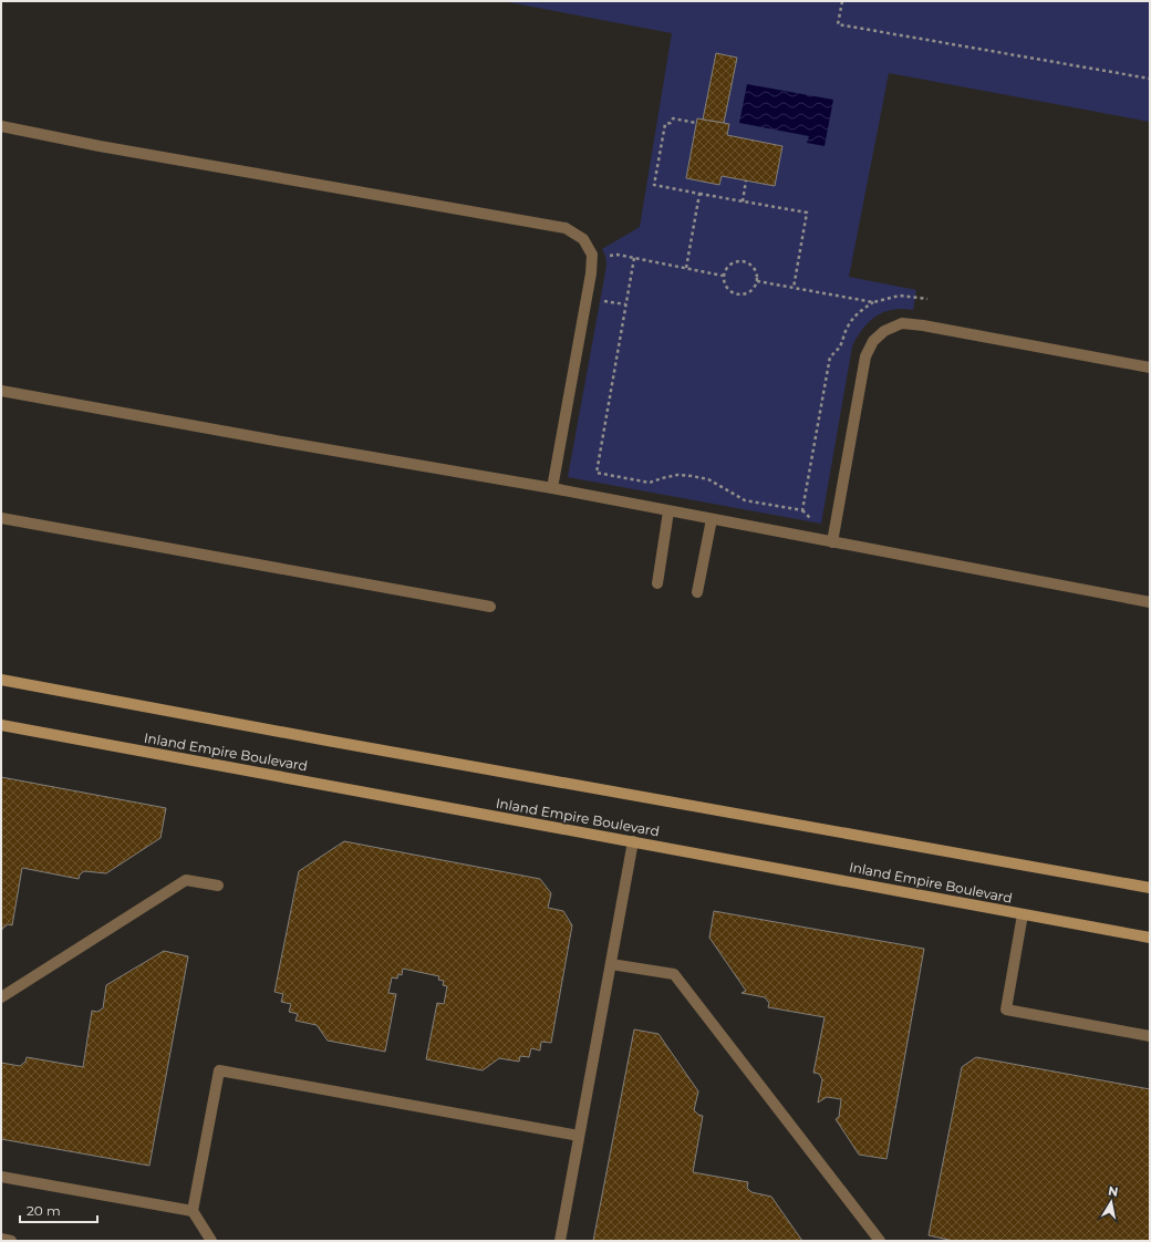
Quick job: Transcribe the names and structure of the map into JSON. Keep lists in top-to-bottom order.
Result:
{
  "streets": {
    "main road": ["Inland Empire Boulevard"]
  },
  "scale_bar": "20 m",
  "north": "top"
}
